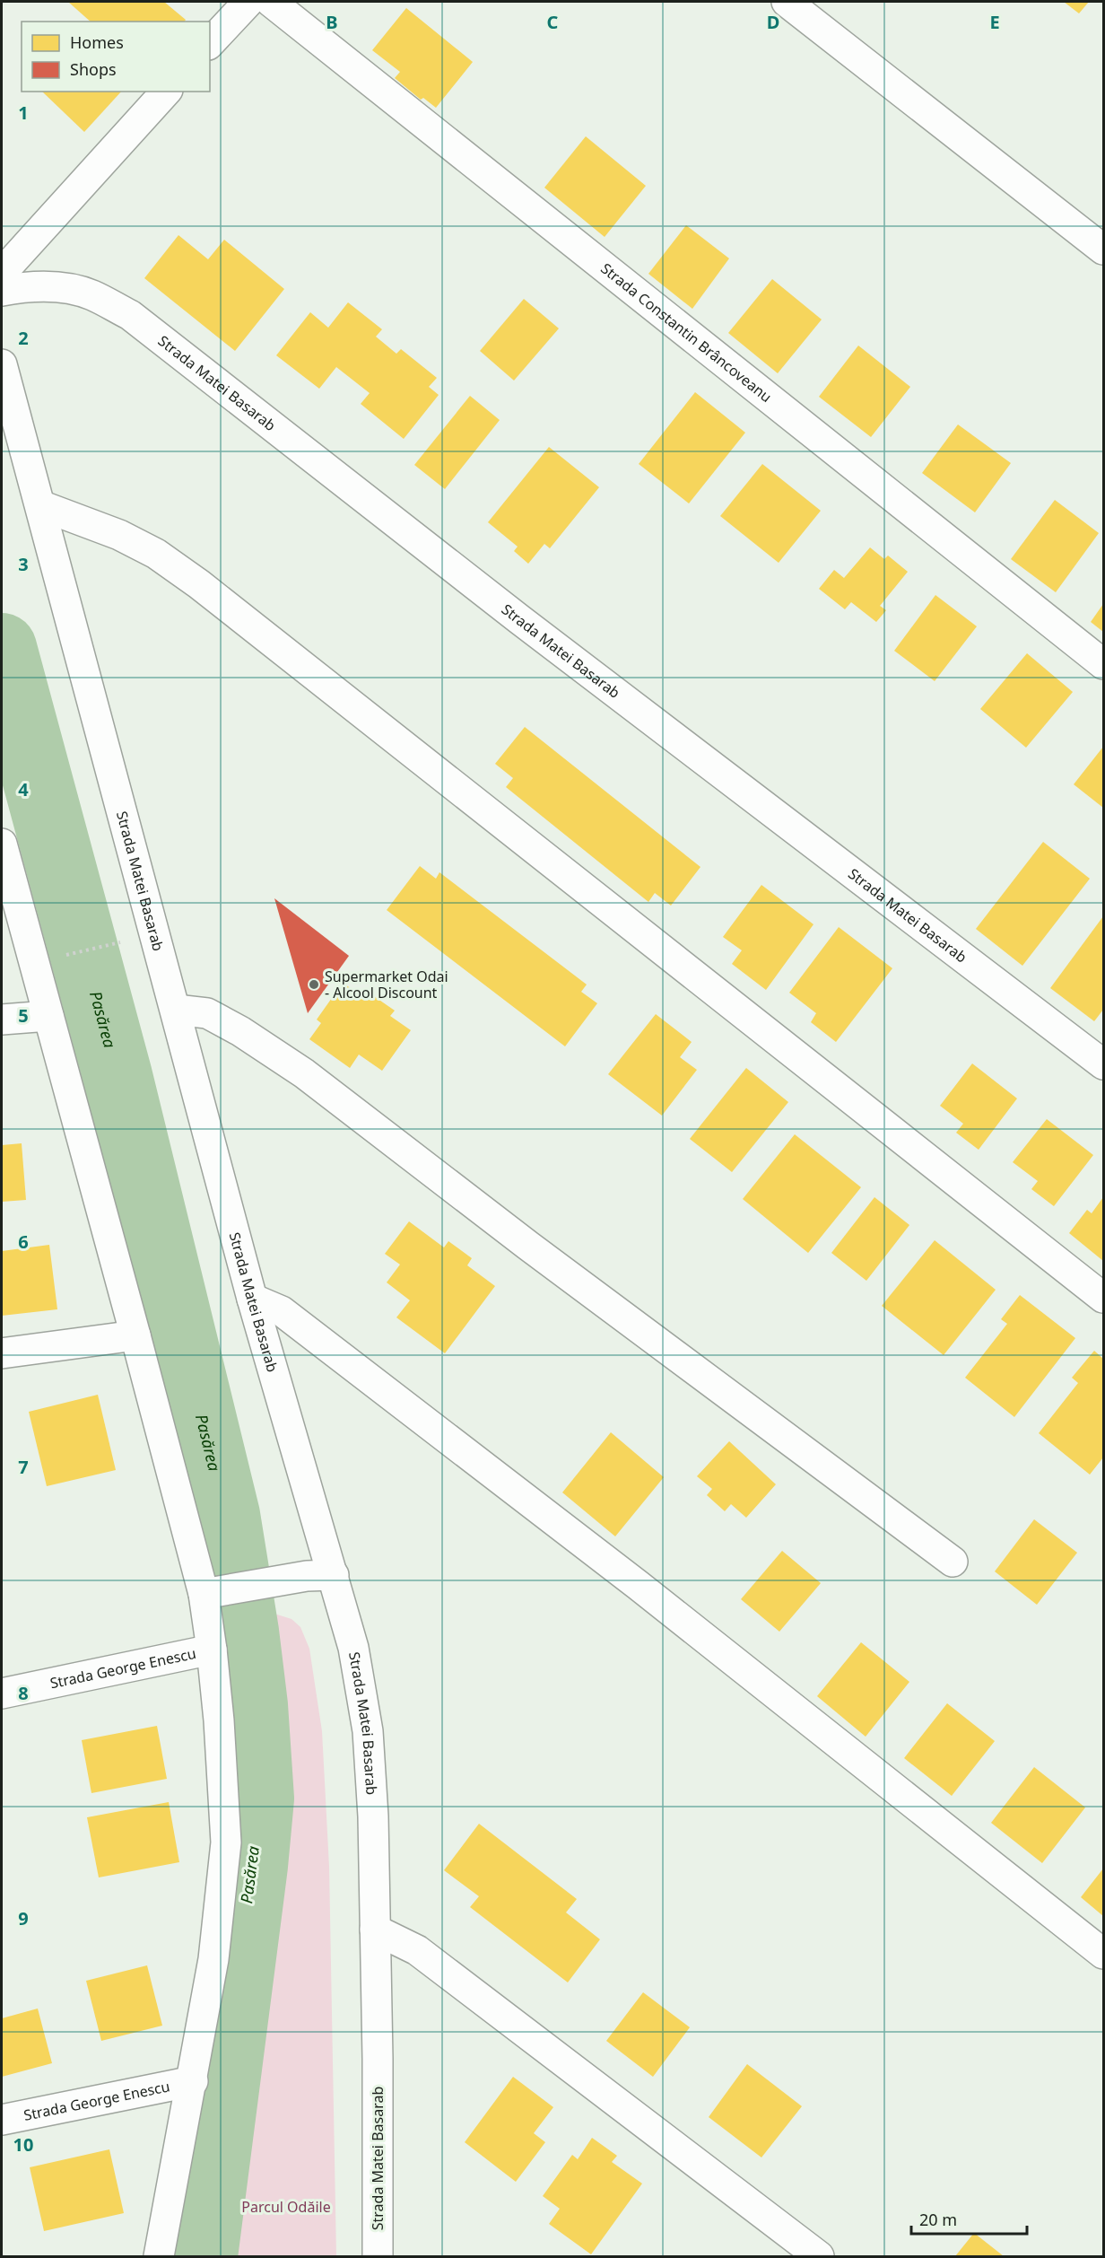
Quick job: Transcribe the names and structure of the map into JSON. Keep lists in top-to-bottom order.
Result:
{
  "streets": {
    "street": ["Strada Constantin Brâncoveanu", "Strada Matei Basarab", "Strada George Enescu"]
  },
  "water": ["Pasărea"],
  "parks": ["Parcul Odăile"],
  "places": ["Supermarket Odai - Alcool Discount"],
  "legend": ["Homes", "Shops"],
  "scale_bar": "20 m",
  "grid": {
    "columns": [
      "B",
      "C",
      "D",
      "E"
    ],
    "rows": [
      "1",
      "2",
      "3",
      "4",
      "5",
      "6",
      "7",
      "8",
      "9",
      "10"
    ]
  }
}
